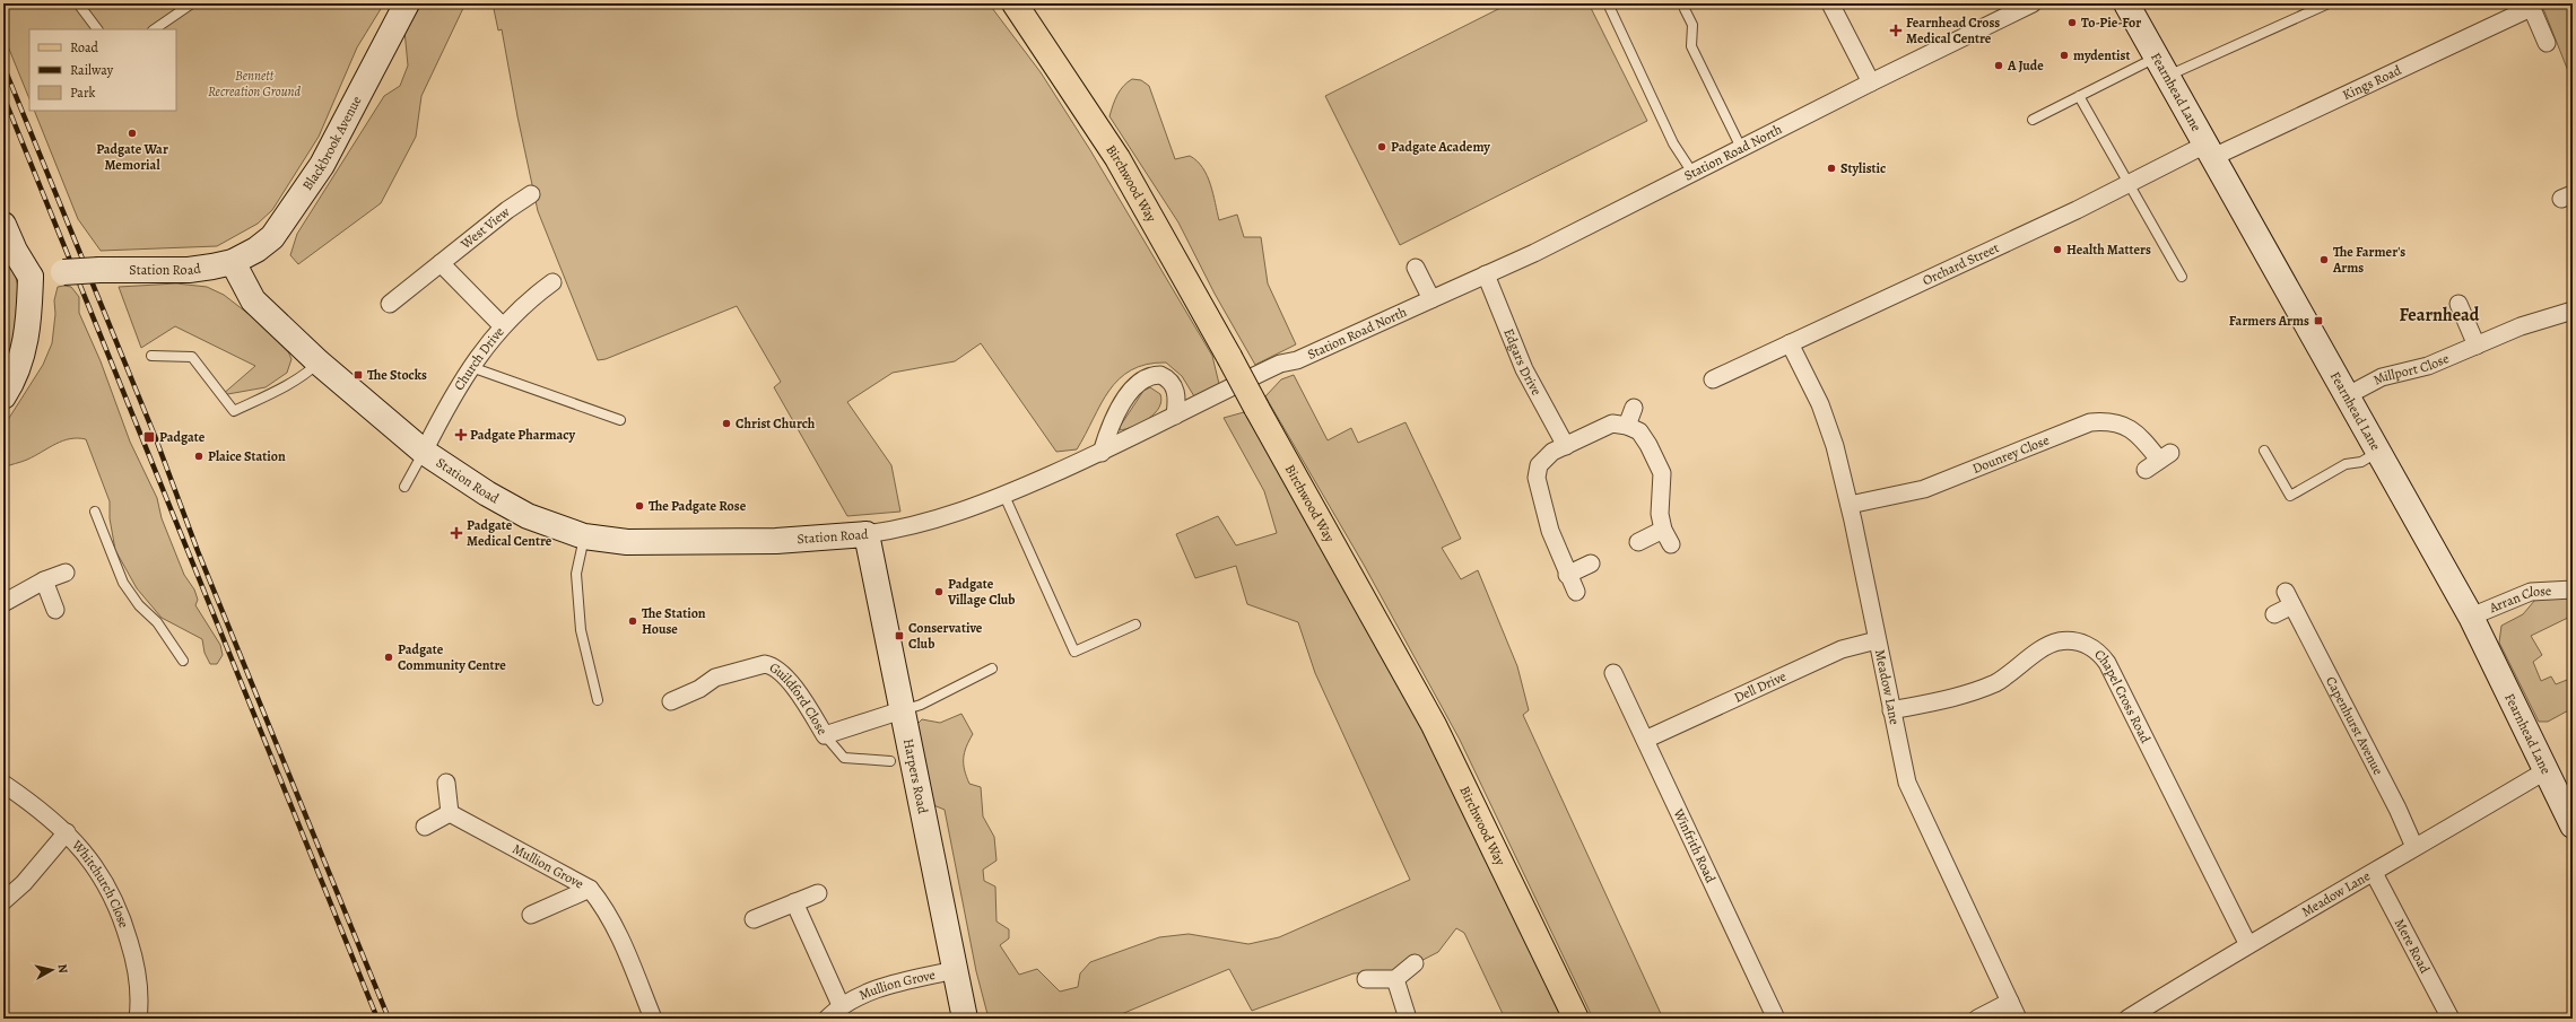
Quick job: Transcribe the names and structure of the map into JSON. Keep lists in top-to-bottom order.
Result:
{
  "streets": {
    "main road": ["Birchwood Way"],
    "street": [
      "Kings Road",
      "Fearnhead Lane",
      "Blackbrook Avenue",
      "Station Road North",
      "West View",
      "Orchard Street",
      "Station Road",
      "Church Drive",
      "Edgars Drive",
      "Millport Close",
      "Dounrey Close",
      "Arran Close",
      "Dell Drive",
      "Meadow Lane",
      "Chapel Cross Road",
      "Guildford Close",
      "Capenhurst Avenue",
      "Harpers Road",
      "Winfrith Road",
      "Mullion Grove",
      "Whitchurch Close",
      "Mere Road"
    ]
  },
  "crossings": [
    ["Kings Road", "Fearnhead Lane"],
    ["Kings Road", "Orchard Street"],
    ["Fearnhead Lane", "Orchard Street"],
    ["Fearnhead Lane", "Millport Close"],
    ["Fearnhead Lane", "Arran Close"],
    ["Fearnhead Lane", "Meadow Lane"],
    ["Blackbrook Avenue", "Station Road"],
    ["Station Road North", "Station Road"],
    ["Station Road North", "Edgars Drive"],
    ["Orchard Street", "Meadow Lane"],
    ["Station Road", "Church Drive"],
    ["Station Road", "Harpers Road"],
    ["Dounrey Close", "Meadow Lane"],
    ["Dell Drive", "Meadow Lane"],
    ["Dell Drive", "Winfrith Road"],
    ["Meadow Lane", "Chapel Cross Road"],
    ["Meadow Lane", "Capenhurst Avenue"],
    ["Meadow Lane", "Mere Road"],
    ["Guildford Close", "Harpers Road"],
    ["Harpers Road", "Mullion Grove"]
  ],
  "districts": ["Fearnhead"],
  "parks": ["Bennett Recreation Ground"],
  "places": {
    "other": [
      "To-Pie-For",
      "mydentist",
      "A Jude",
      "Padgate War Memorial",
      "Padgate Academy",
      "Stylistic",
      "Health Matters",
      "The Farmer's Arms",
      "Christ Church",
      "Plaice Station",
      "The Padgate Rose",
      "Padgate Village Club",
      "The Station House",
      "Padgate Community Centre"
    ],
    "health": ["Fearnhead Cross Medical Centre", "Padgate Pharmacy", "Padgate Medical Centre"],
    "transit": [
      "Farmers Arms",
      "The Stocks",
      "Padgate",
      "Conservative Club"
    ]
  },
  "legend": ["Road", "Railway", "Park"],
  "north": "right"
}
